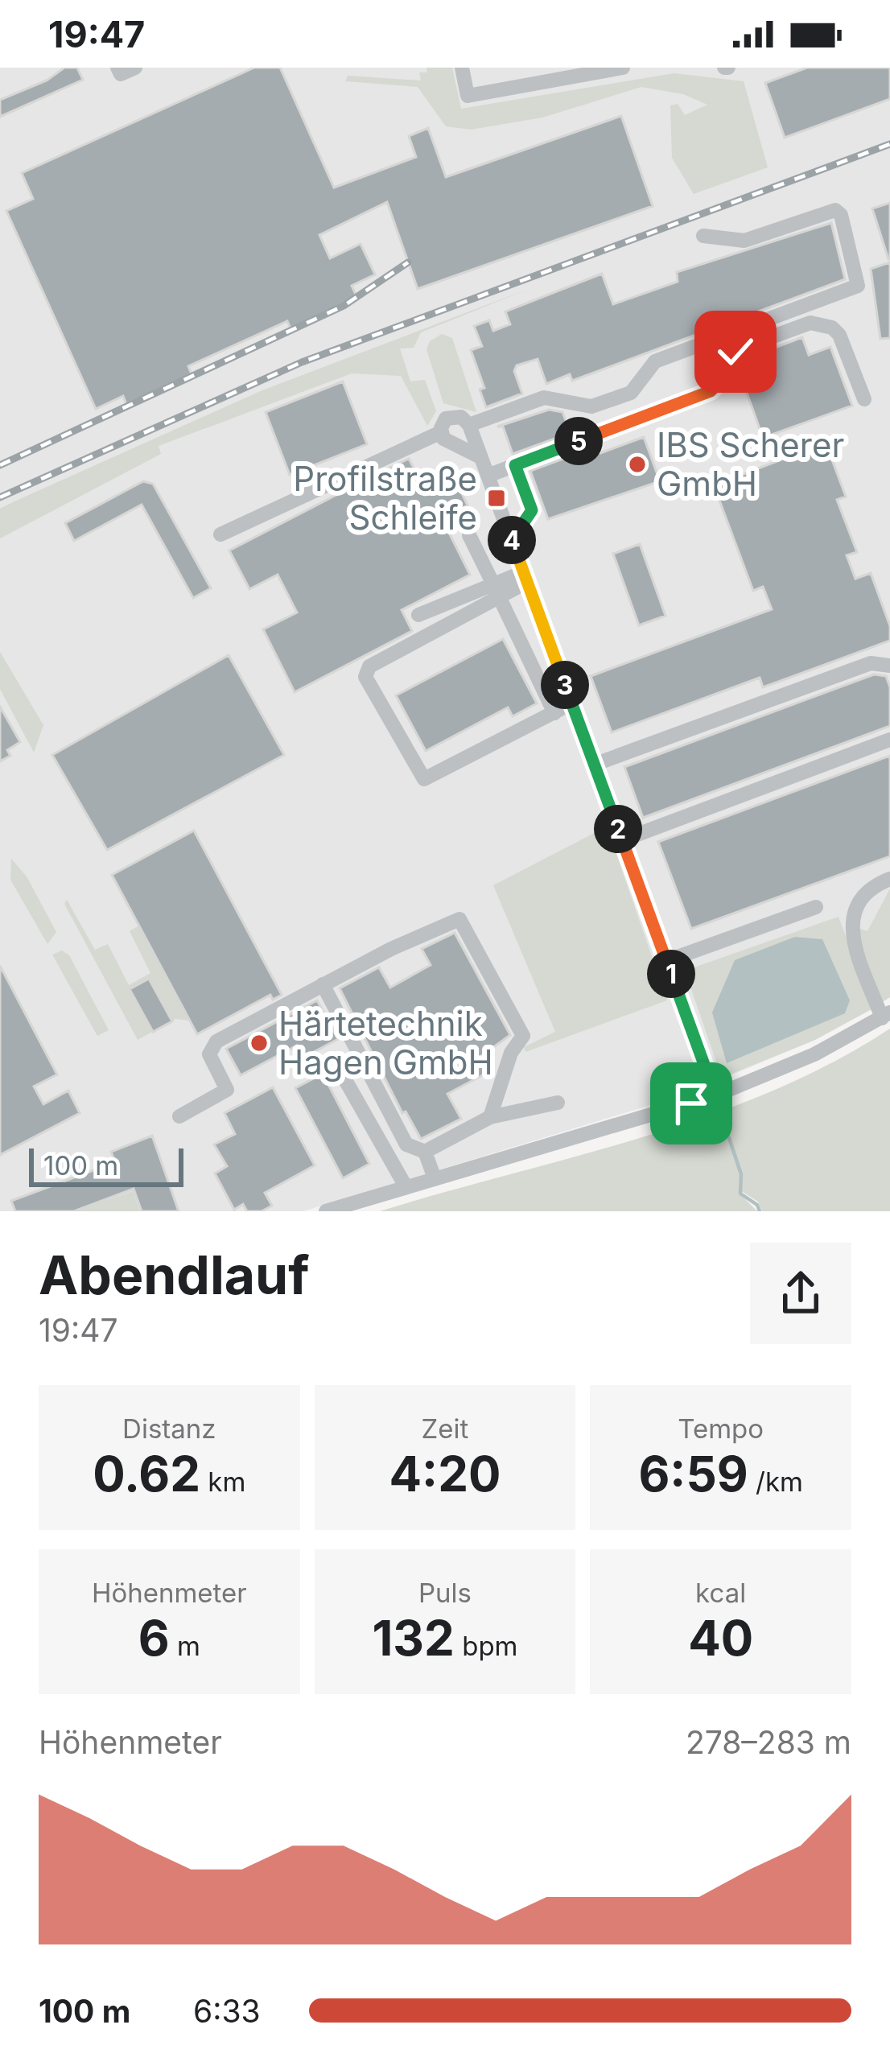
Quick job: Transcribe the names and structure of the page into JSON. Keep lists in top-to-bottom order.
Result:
{
  "places": {
    "other": ["IBS Scherer GmbH", "Härtetechnik Hagen GmbH"],
    "transit": ["Profilstraße Schleife"]
  },
  "scale_bar": "100 m",
  "page": {
    "status": "19:47",
    "pins": [
      "5",
      "4",
      "3",
      "2",
      "1"
    ],
    "scale": "100 m",
    "heading": ["Abendlauf", "19:47"],
    "stats": [
      ["Distanz", "0.62 km"],
      ["Zeit", "4:20"],
      ["Tempo", "6:59 /km"],
      ["Höhenmeter", "6 m"],
      ["Puls", "132 bpm"],
      ["kcal", "40"]
    ],
    "chart": ["Höhenmeter", "278–283 m"],
    "list": [
      {
        "name": "100 m",
        "note": "6:33"
      }
    ]
  }
}
